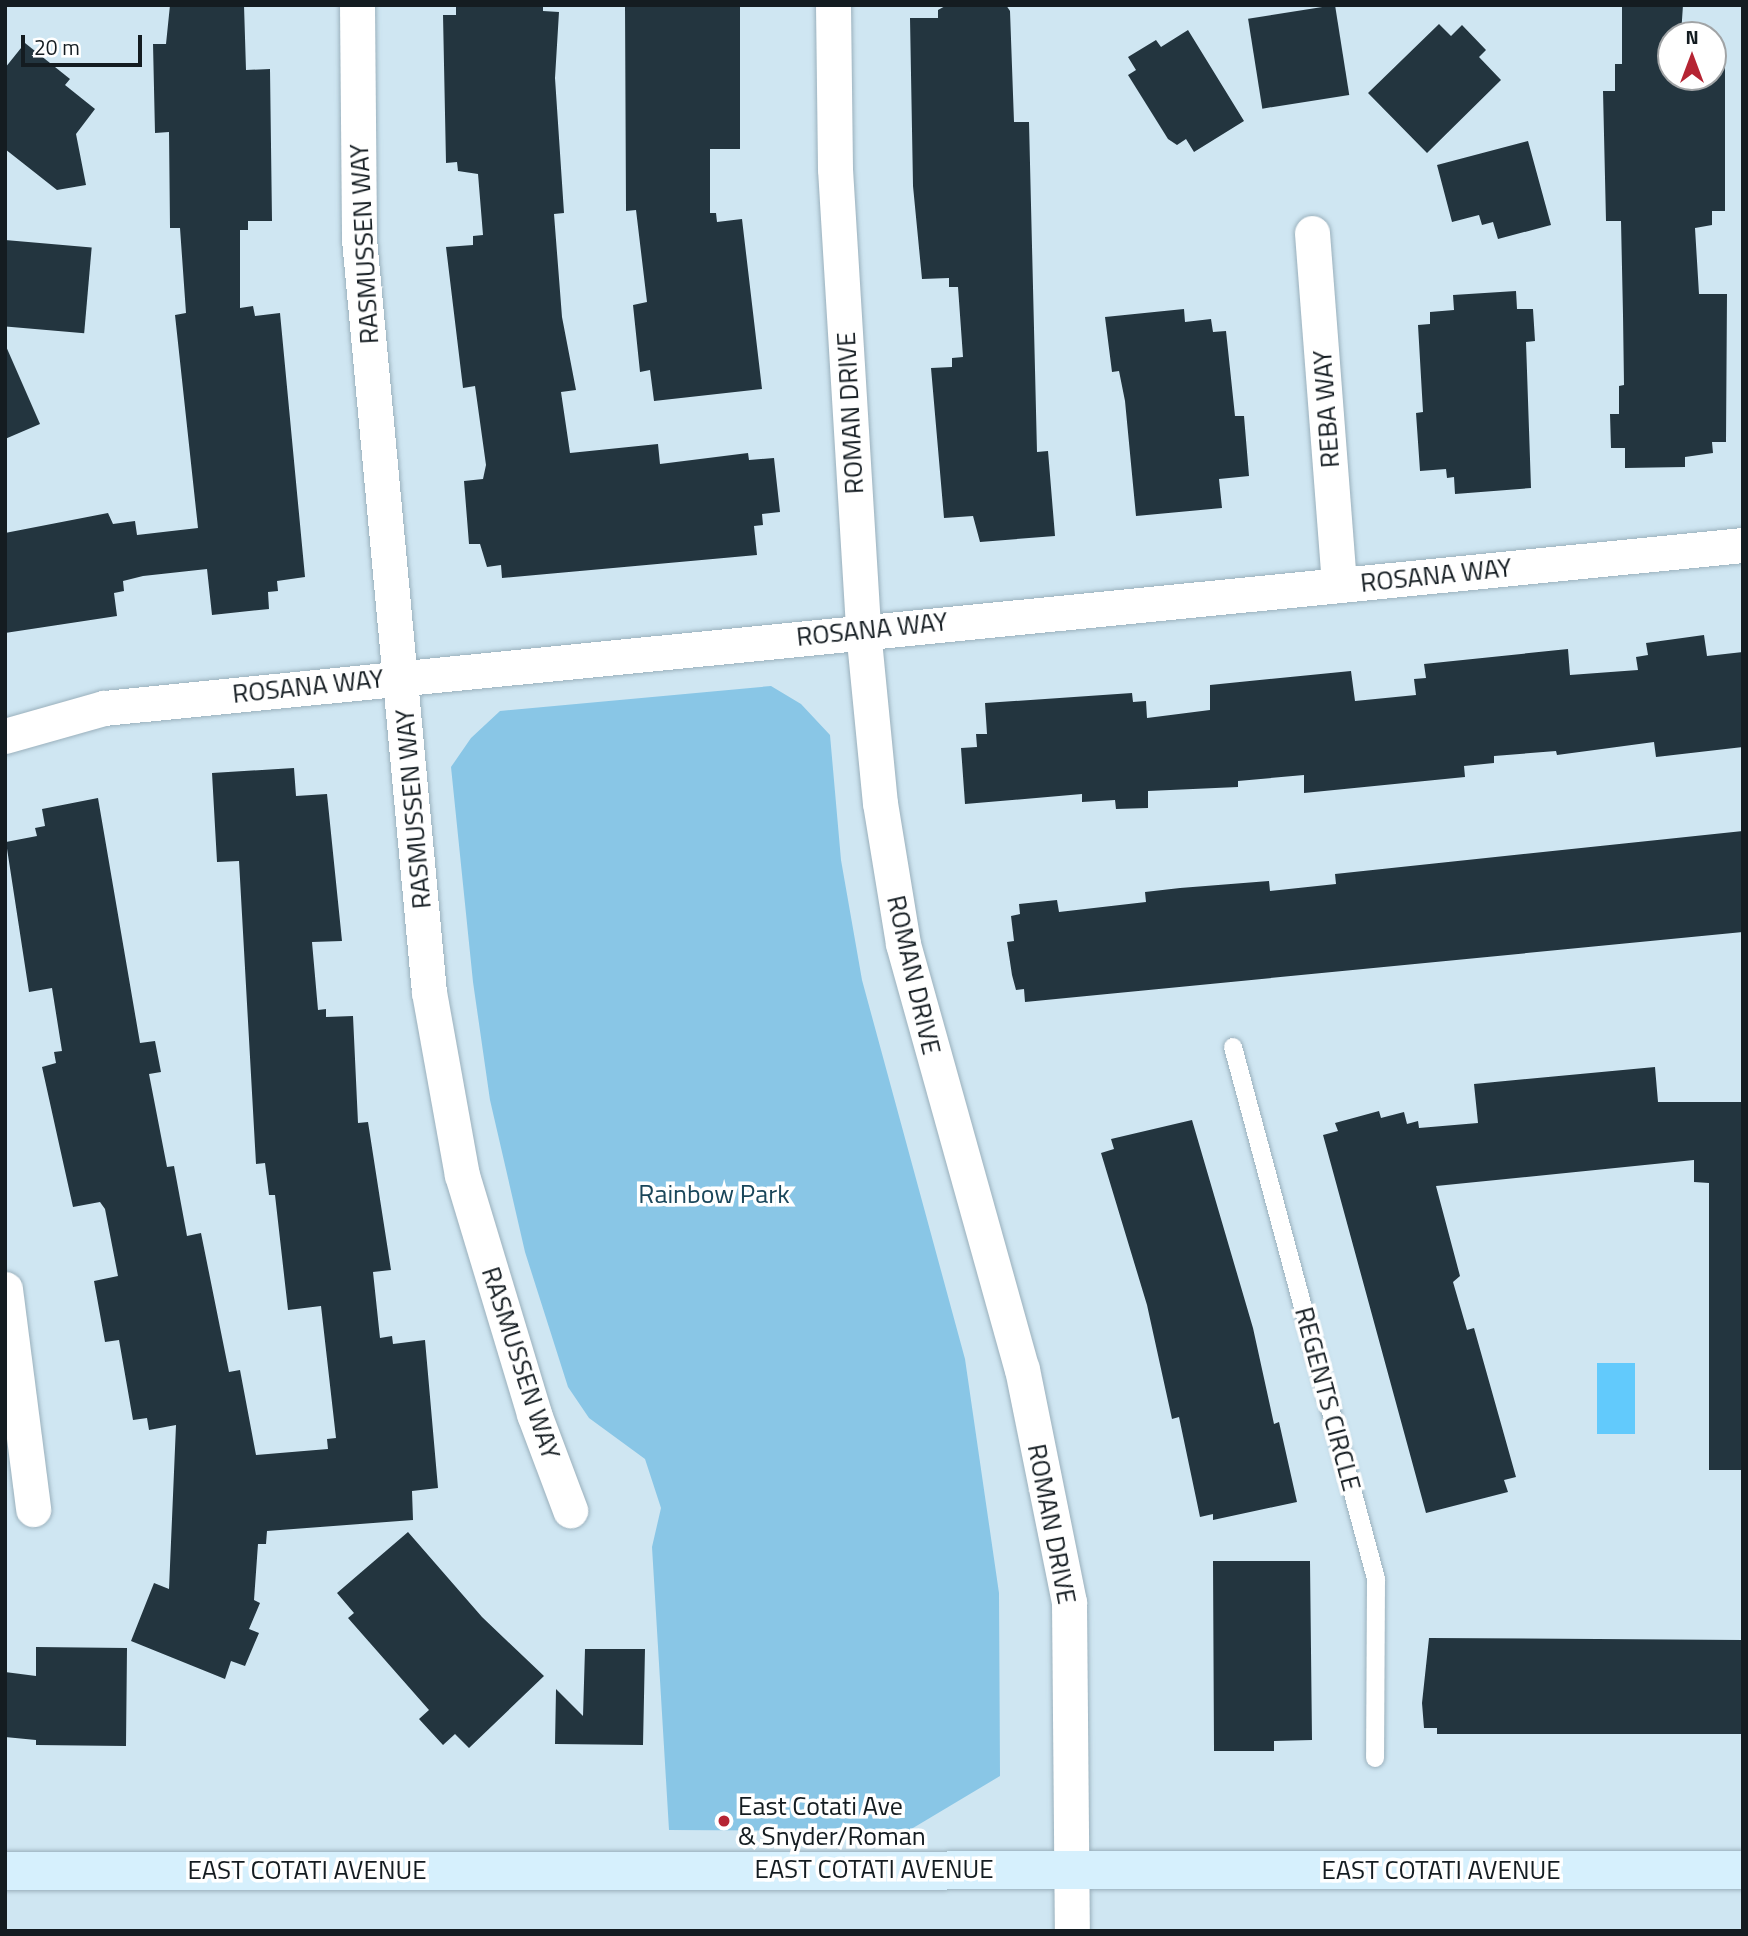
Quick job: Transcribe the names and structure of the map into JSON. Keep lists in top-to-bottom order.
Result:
{
  "streets": {
    "main road": ["EAST COTATI AVENUE"],
    "street": [
      "RASMUSSEN WAY",
      "REBA WAY",
      "ROMAN DRIVE",
      "ROSANA WAY"
    ],
    "lane": ["REGENTS CIRCLE"]
  },
  "crossings": [
    ["RASMUSSEN WAY", "ROSANA WAY"],
    ["REBA WAY", "ROSANA WAY"],
    ["ROMAN DRIVE", "ROSANA WAY"],
    ["ROMAN DRIVE", "EAST COTATI AVENUE"]
  ],
  "parks": ["Rainbow Park"],
  "places": ["East Cotati Ave & Snyder/Roman"],
  "scale_bar": "20 m",
  "north": "top"
}
